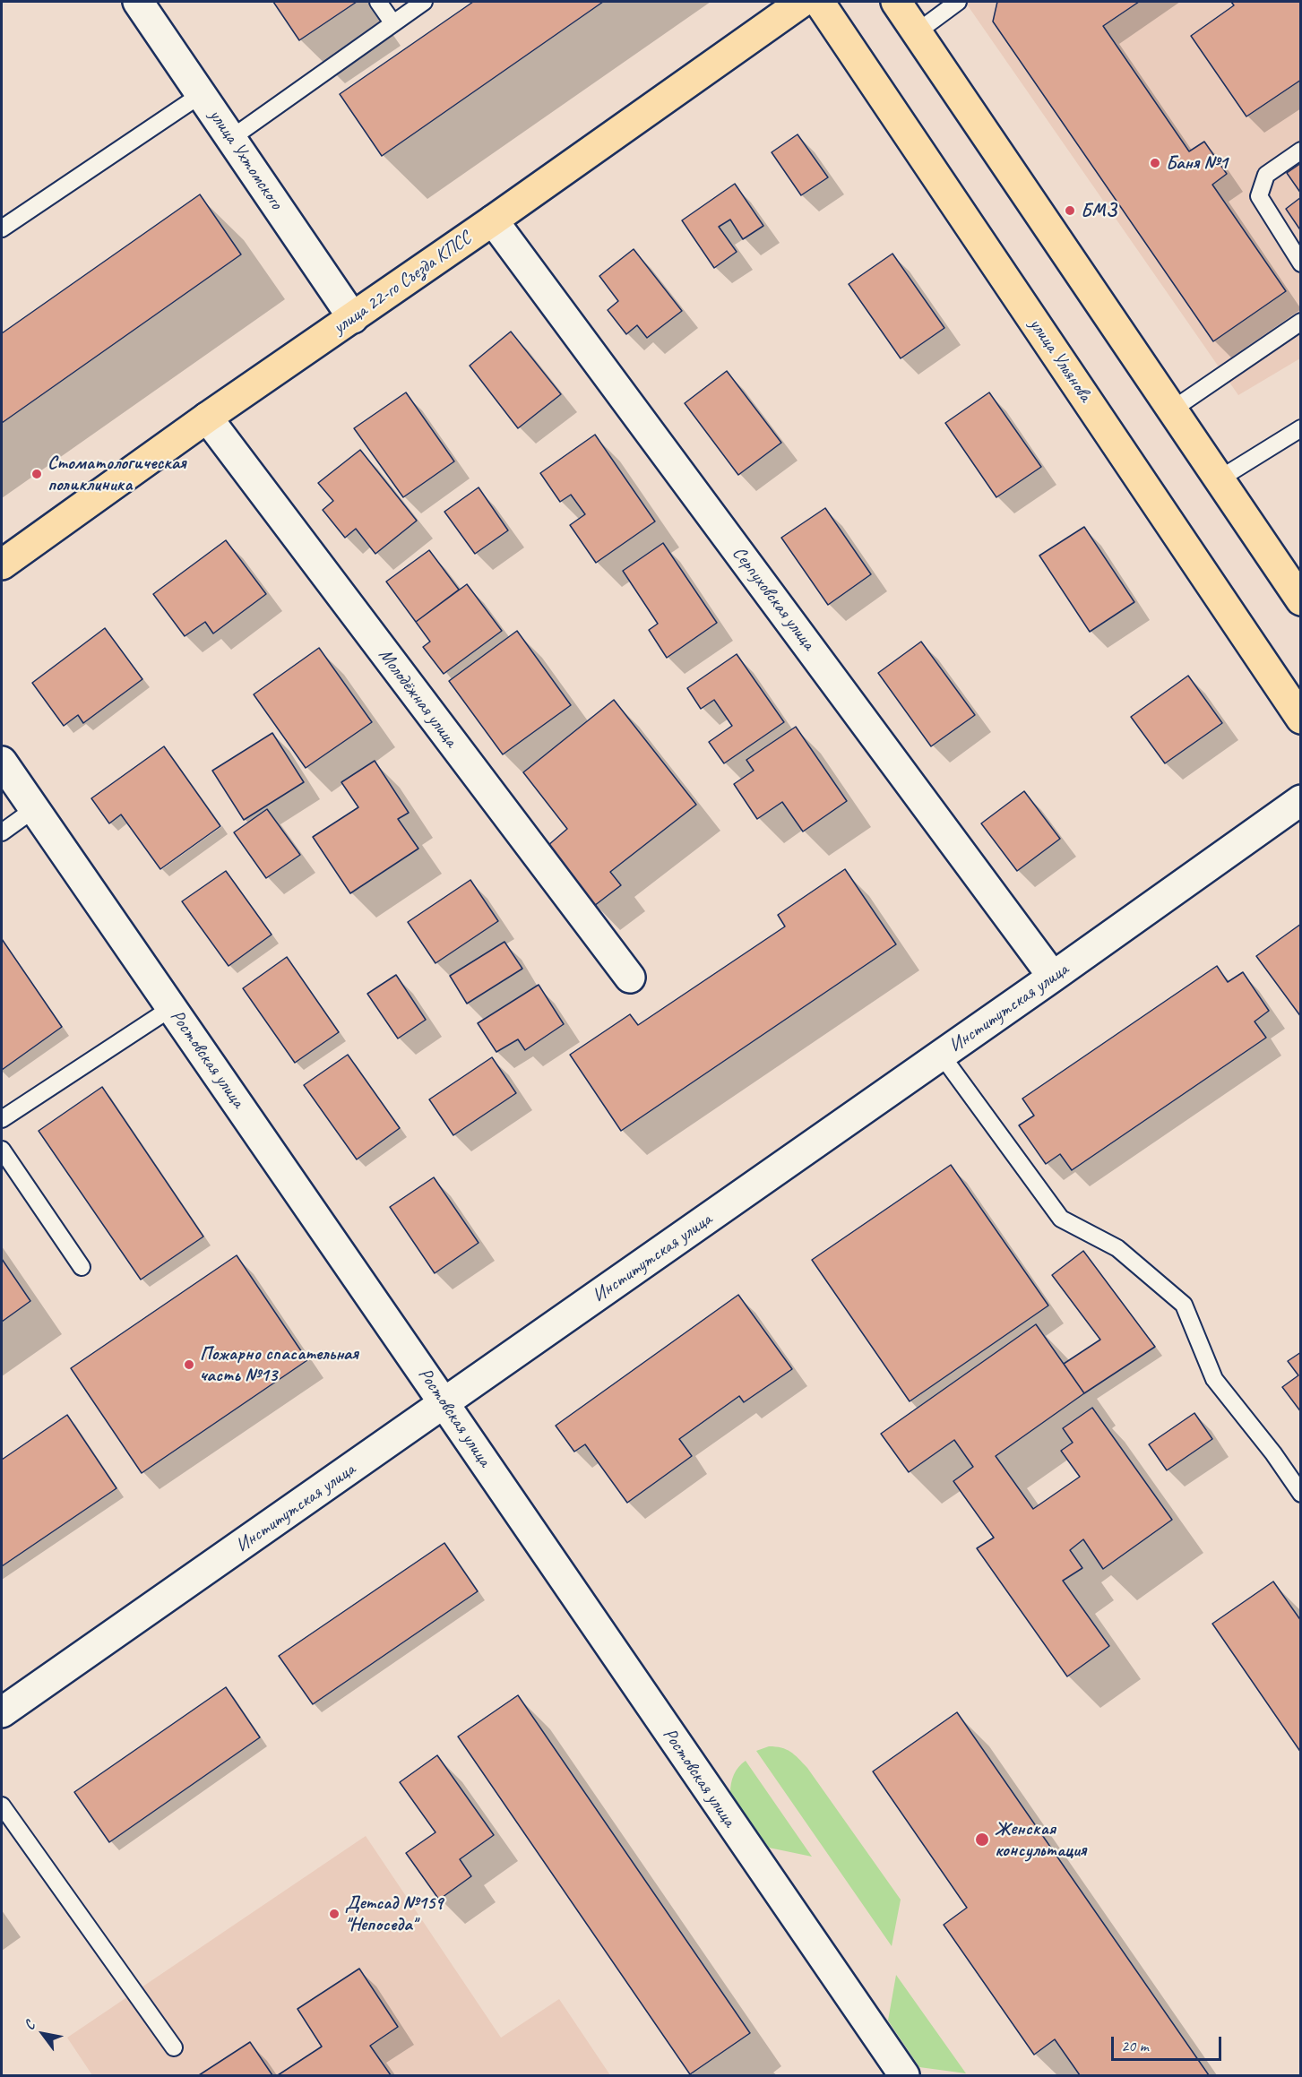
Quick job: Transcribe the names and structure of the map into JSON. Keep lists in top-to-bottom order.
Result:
{
  "streets": {
    "main road": ["улица 22-го Съезда КПСС", "улица Ульянова"],
    "street": [
      "улица Ухтомского",
      "Серпуховская улица",
      "Молодёжная улица",
      "Институтская улица",
      "Ростовская улица"
    ]
  },
  "crossings": [
    ["улица Ухтомского", "улица 22-го Съезда КПСС"],
    ["улица 22-го Съезда КПСС", "Серпуховская улица"],
    ["улица 22-го Съезда КПСС", "Молодёжная улица"],
    ["Серпуховская улица", "Институтская улица"],
    ["Институтская улица", "Ростовская улица"]
  ],
  "places": [
    "Баня №1",
    "БМЗ",
    "Стоматологическая поликлиника",
    "Пожарно спасательная часть №13",
    "Женская консультация",
    "Детсад №159 \"Непоседа\""
  ],
  "scale_bar": "20 m",
  "north": "top left"
}
